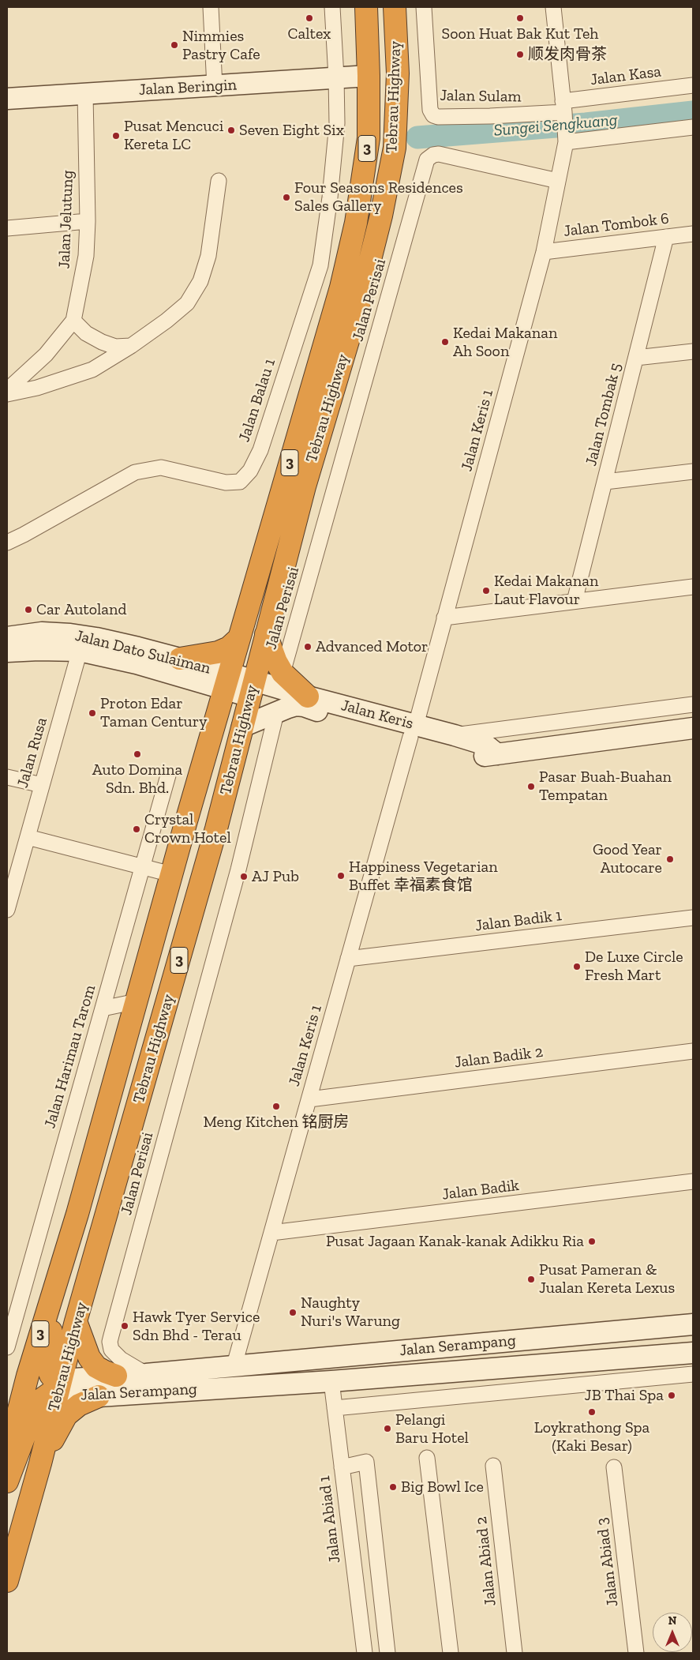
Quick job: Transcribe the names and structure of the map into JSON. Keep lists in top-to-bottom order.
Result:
{
  "streets": {
    "highway": ["Tebrau Highway", "3"],
    "street": [
      "Jalan Kasa",
      "Jalan Beringin",
      "Jalan Sulam",
      "Jalan Jelutung",
      "Jalan Tombok 6",
      "Jalan Perisai",
      "Jalan Balau 1",
      "Jalan Tombak 5",
      "Jalan Keris 1",
      "Jalan Dato Sulaiman",
      "Jalan Keris",
      "Jalan Rusa",
      "Jalan Badik 1",
      "Jalan Harimau Tarom",
      "Jalan Badik 2",
      "Jalan Badik",
      "Jalan Serampang",
      "Jalan Abiad 1",
      "Jalan Abiad 2",
      "Jalan Abiad 3"
    ]
  },
  "crossings": [
    ["Jalan Kasa", "Jalan Sulam"],
    ["Jalan Kasa", "Jalan Keris 1"],
    ["Jalan Beringin", "Tebrau Highway"],
    ["Jalan Beringin", "Jalan Jelutung"],
    ["Jalan Beringin", "Jalan Balau 1"],
    ["Jalan Sulam", "Jalan Keris 1"],
    ["Tebrau Highway", "Jalan Dato Sulaiman"],
    ["Tebrau Highway", "Jalan Keris"],
    ["Tebrau Highway", "Jalan Serampang"],
    ["Jalan Tombok 6", "Jalan Tombak 5"],
    ["Jalan Tombok 6", "Jalan Keris 1"],
    ["Jalan Perisai", "Jalan Keris 1"],
    ["Jalan Perisai", "Jalan Keris"],
    ["Jalan Perisai", "Jalan Serampang"],
    ["Jalan Keris 1", "Jalan Keris"],
    ["Jalan Keris 1", "Jalan Badik 1"],
    ["Jalan Keris 1", "Jalan Badik 2"],
    ["Jalan Keris 1", "Jalan Badik"],
    ["Jalan Keris 1", "Jalan Serampang"],
    ["Jalan Dato Sulaiman", "Jalan Keris"],
    ["Jalan Dato Sulaiman", "Jalan Rusa"],
    ["Jalan Serampang", "Jalan Abiad 1"]
  ],
  "water": ["Sungei Sengkuang"],
  "places": [
    "Caltex",
    "Soon Huat Bak Kut Teh",
    "Nimmies Pastry Cafe",
    "顺发肉骨茶",
    "Seven Eight Six",
    "Pusat Mencuci Kereta LC",
    "Four Seasons Residences Sales Gallery",
    "Kedai Makanan Ah Soon",
    "Kedai Makanan Laut Flavour",
    "Car Autoland",
    "Advanced Motor",
    "Proton Edar Taman Century",
    "Auto Domina Sdn. Bhd.",
    "Pasar Buah-Buahan Tempatan",
    "Crystal Crown Hotel",
    "Good Year Autocare",
    "Happiness Vegetarian Buffet 幸福素食馆",
    "AJ Pub",
    "De Luxe Circle Fresh Mart",
    "Meng Kitchen 铭厨房",
    "Pusat Jagaan Kanak-kanak Adikku Ria",
    "Pusat Pameran & Jualan Kereta Lexus",
    "Naughty Nuri's Warung",
    "Hawk Tyer Service Sdn Bhd - Terau",
    "JB Thai Spa",
    "Loykrathong Spa (Kaki Besar)",
    "Pelangi Baru Hotel",
    "Big Bowl Ice"
  ],
  "north": "top"
}
